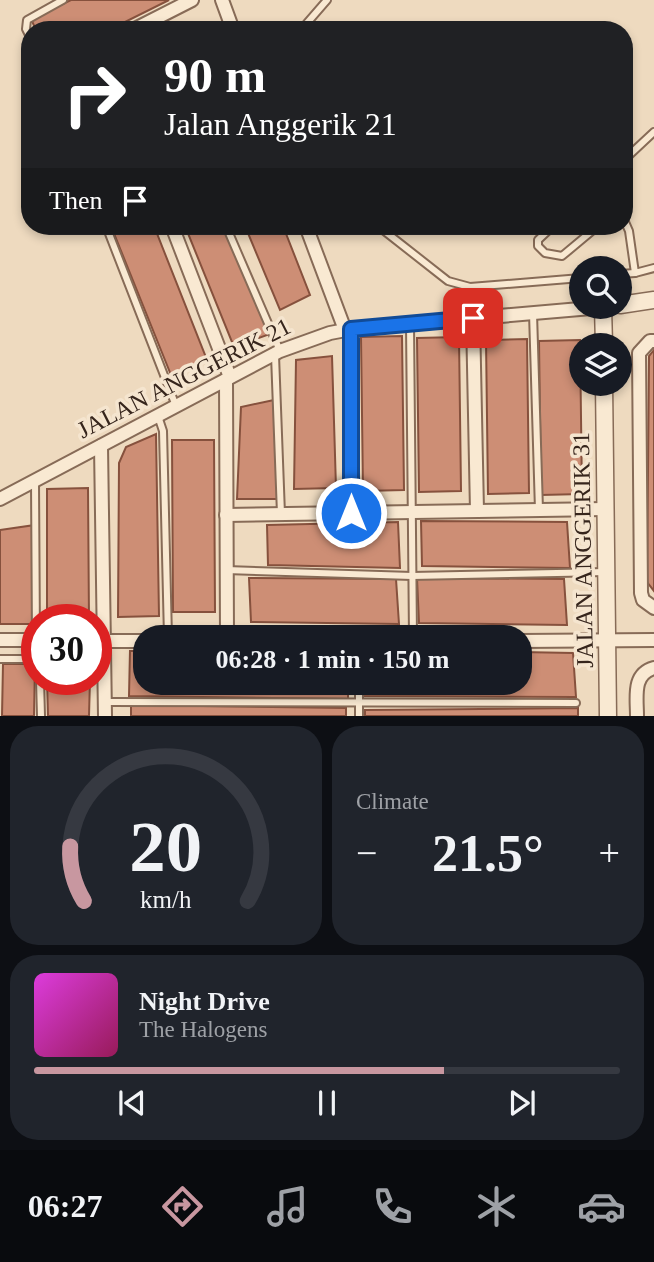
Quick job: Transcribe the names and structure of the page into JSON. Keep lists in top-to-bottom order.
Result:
{
  "streets": {
    "street": ["JALAN ANGGERIK 21", "JALAN ANGGERIK 31"]
  },
  "page": {
    "turn": ["90 m", "Jalan Anggerik 21"],
    "then": "Then",
    "limit": "30",
    "trip": "06:28 · 1 min · 150 m",
    "tile": "Climate",
    "heat": ["−", "21.5°", "+"],
    "song": ["Night Drive", "The Halogens"],
    "tabs": "06:27",
    "gauge": ["20", "km/h"]
  }
}
